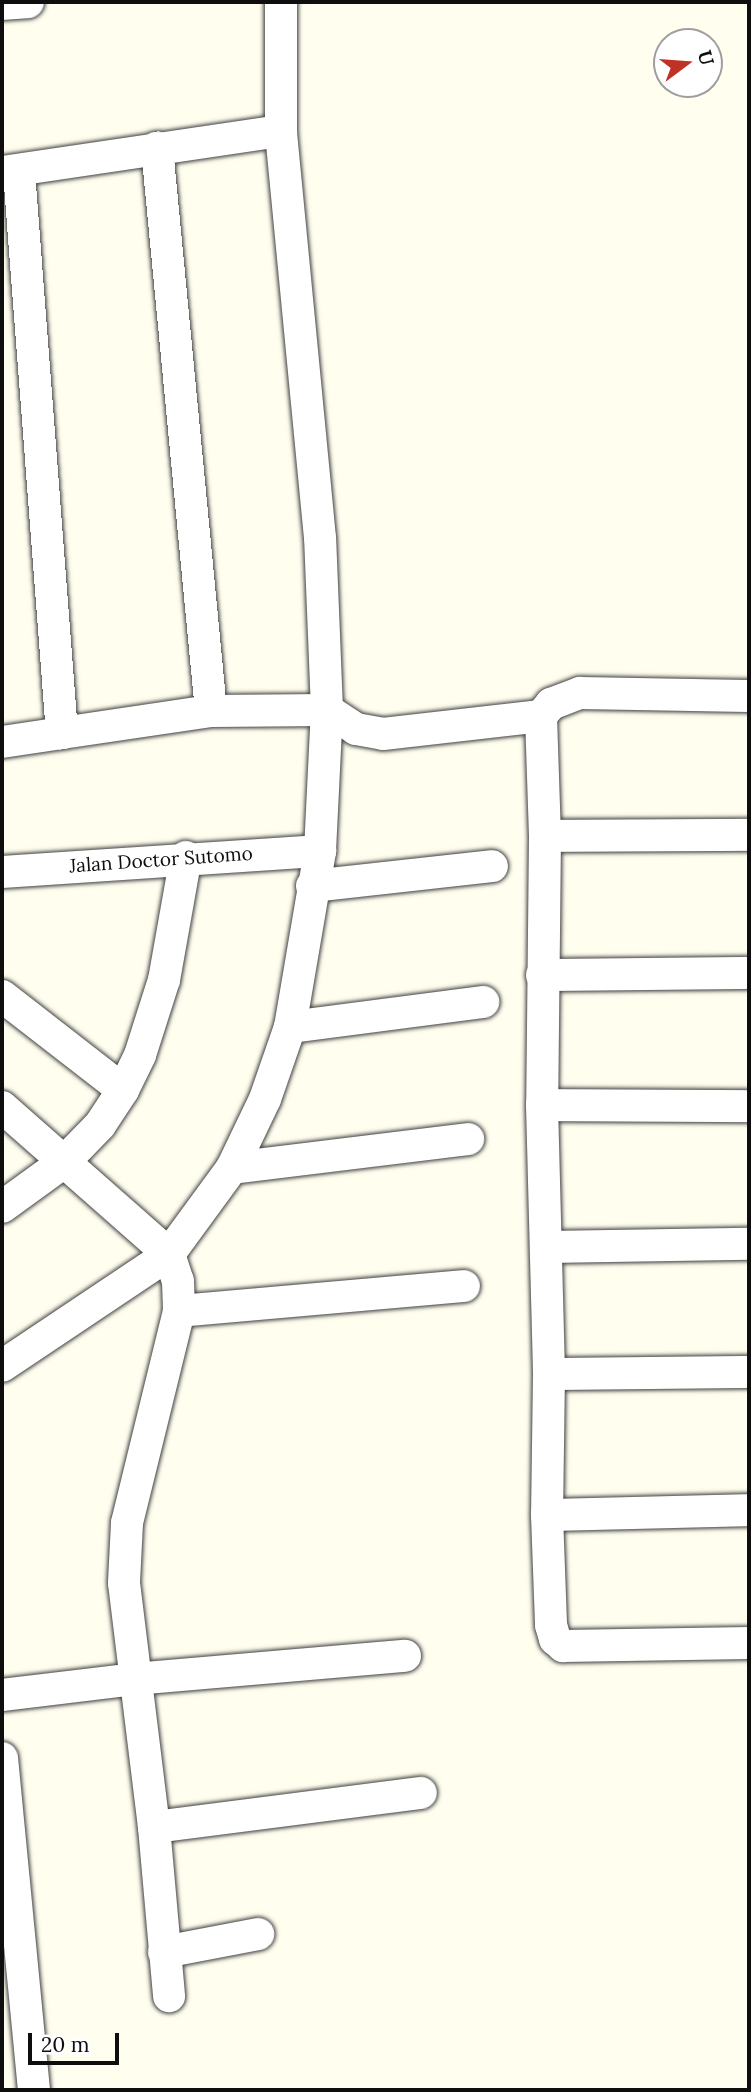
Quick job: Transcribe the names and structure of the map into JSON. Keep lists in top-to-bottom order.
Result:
{
  "streets": {
    "street": ["Jalan Doctor Sutomo"]
  },
  "scale_bar": "20 m",
  "north": "right"
}
